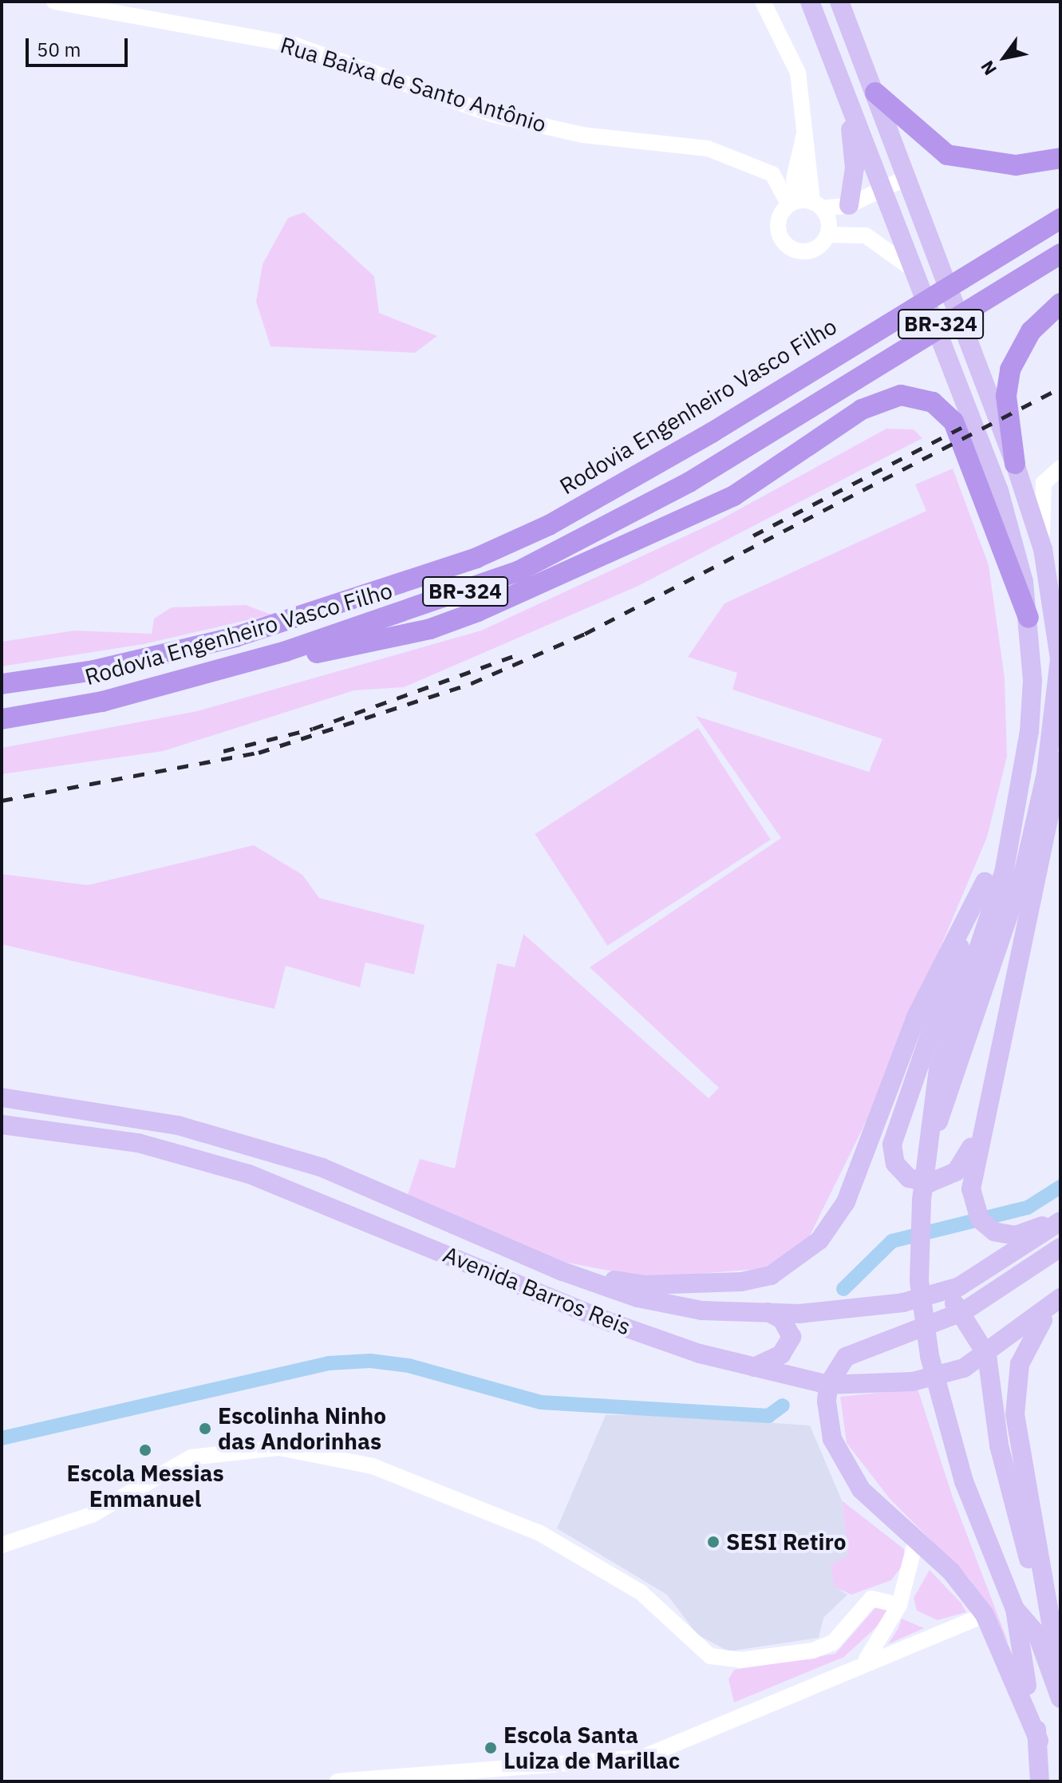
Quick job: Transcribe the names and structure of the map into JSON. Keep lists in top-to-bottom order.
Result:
{
  "streets": {
    "highway": ["BR-324", "Rodovia Engenheiro Vasco Filho"],
    "main road": ["Avenida Barros Reis"],
    "street": ["Rua Baixa de Santo Antônio"]
  },
  "places": [
    "Escolinha Ninho das Andorinhas",
    "Escola Messias Emmanuel",
    "SESI Retiro",
    "Escola Santa Luiza de Marillac"
  ],
  "scale_bar": "50 m",
  "north": "bottom left"
}
